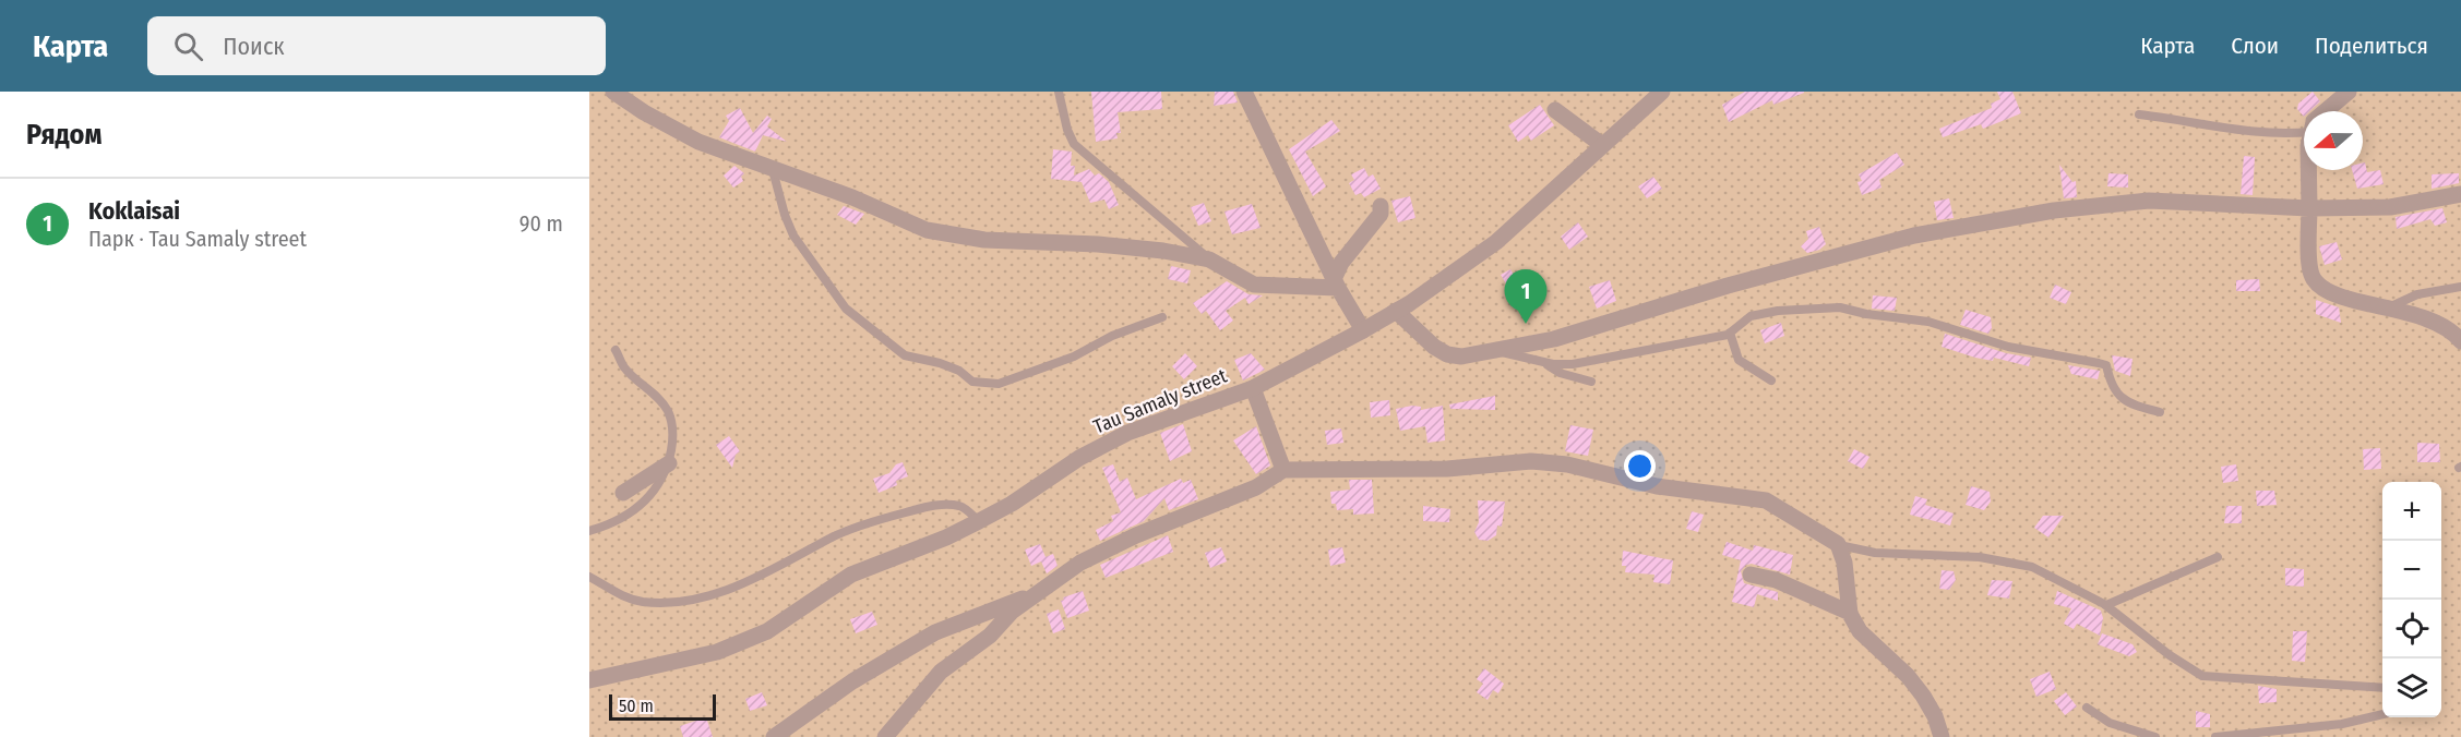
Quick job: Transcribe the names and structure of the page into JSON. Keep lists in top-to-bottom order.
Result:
{
  "streets": {
    "street": ["Tau Samaly street"]
  },
  "scale_bar": "50 m",
  "north": "left",
  "page": {
    "header": "Карта",
    "search": "Поиск",
    "nav": ["Карта", "Слои", "Поделиться"],
    "heading": "Рядом",
    "list": [
      {
        "mark": "1",
        "name": "Koklaisai",
        "note": "Парк · Tau Samaly street",
        "value": "90 m"
      }
    ],
    "pins": "1",
    "map_buttons": ["+", "−"],
    "scale": "50 m"
  }
}
